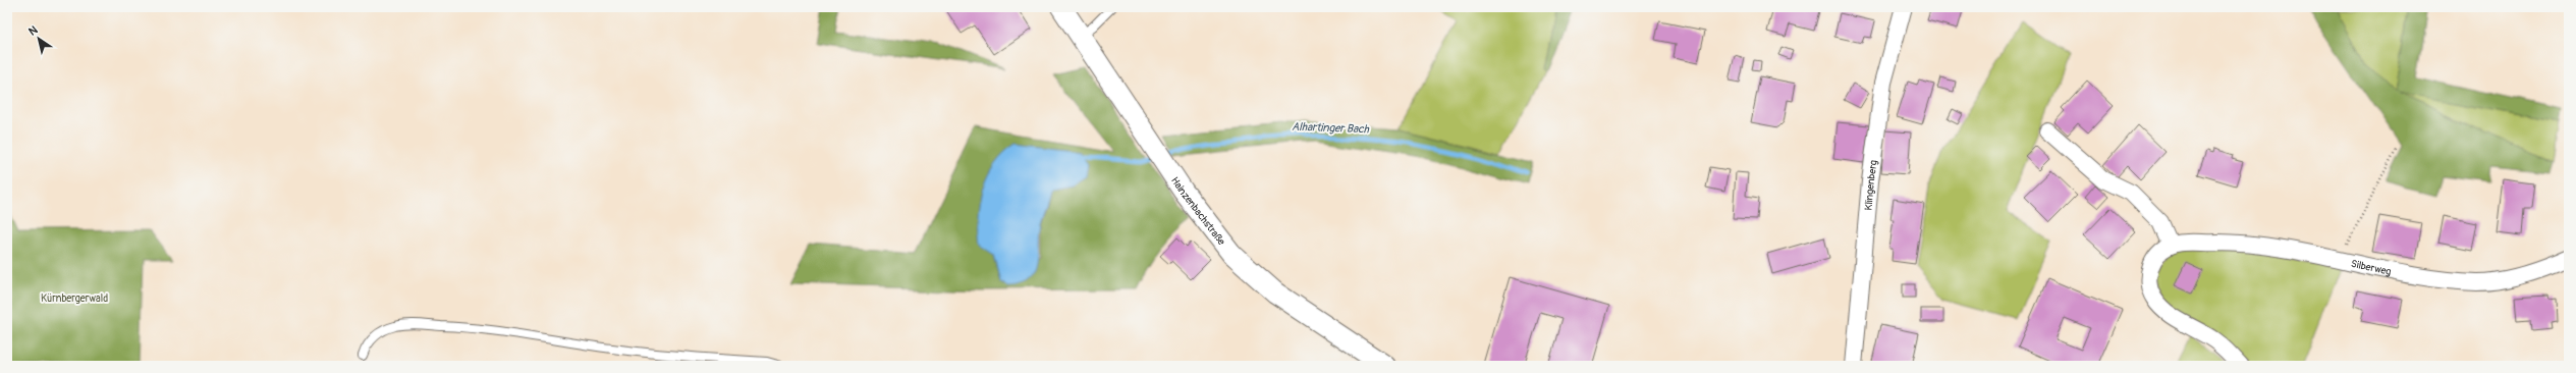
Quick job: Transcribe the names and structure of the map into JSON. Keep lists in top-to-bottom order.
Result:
{
  "streets": {
    "street": ["Klingenberg", "Hainzenbachstraße", "Silberweg"]
  },
  "water": ["Alhartinger Bach"],
  "parks": ["Kürnbergerwald"],
  "north": "top left"
}
